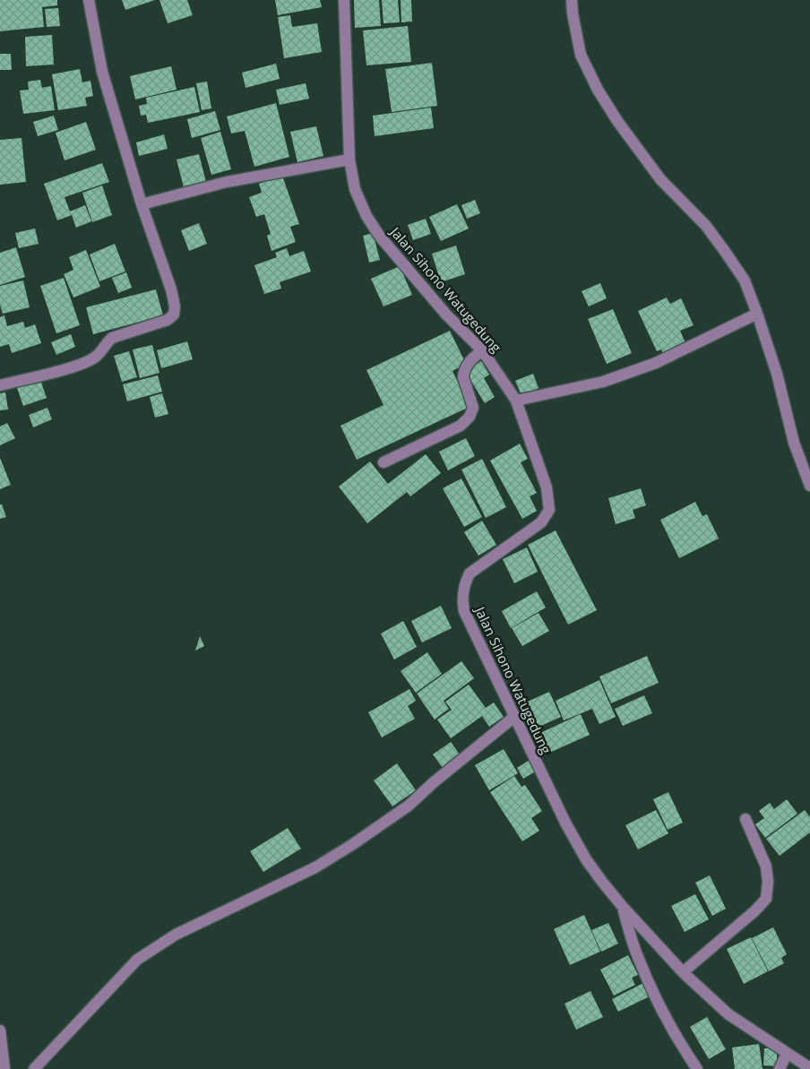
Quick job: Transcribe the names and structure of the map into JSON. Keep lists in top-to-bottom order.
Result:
{
  "streets": {
    "street": ["Jalan Sihono Watugedung"]
  }
}
